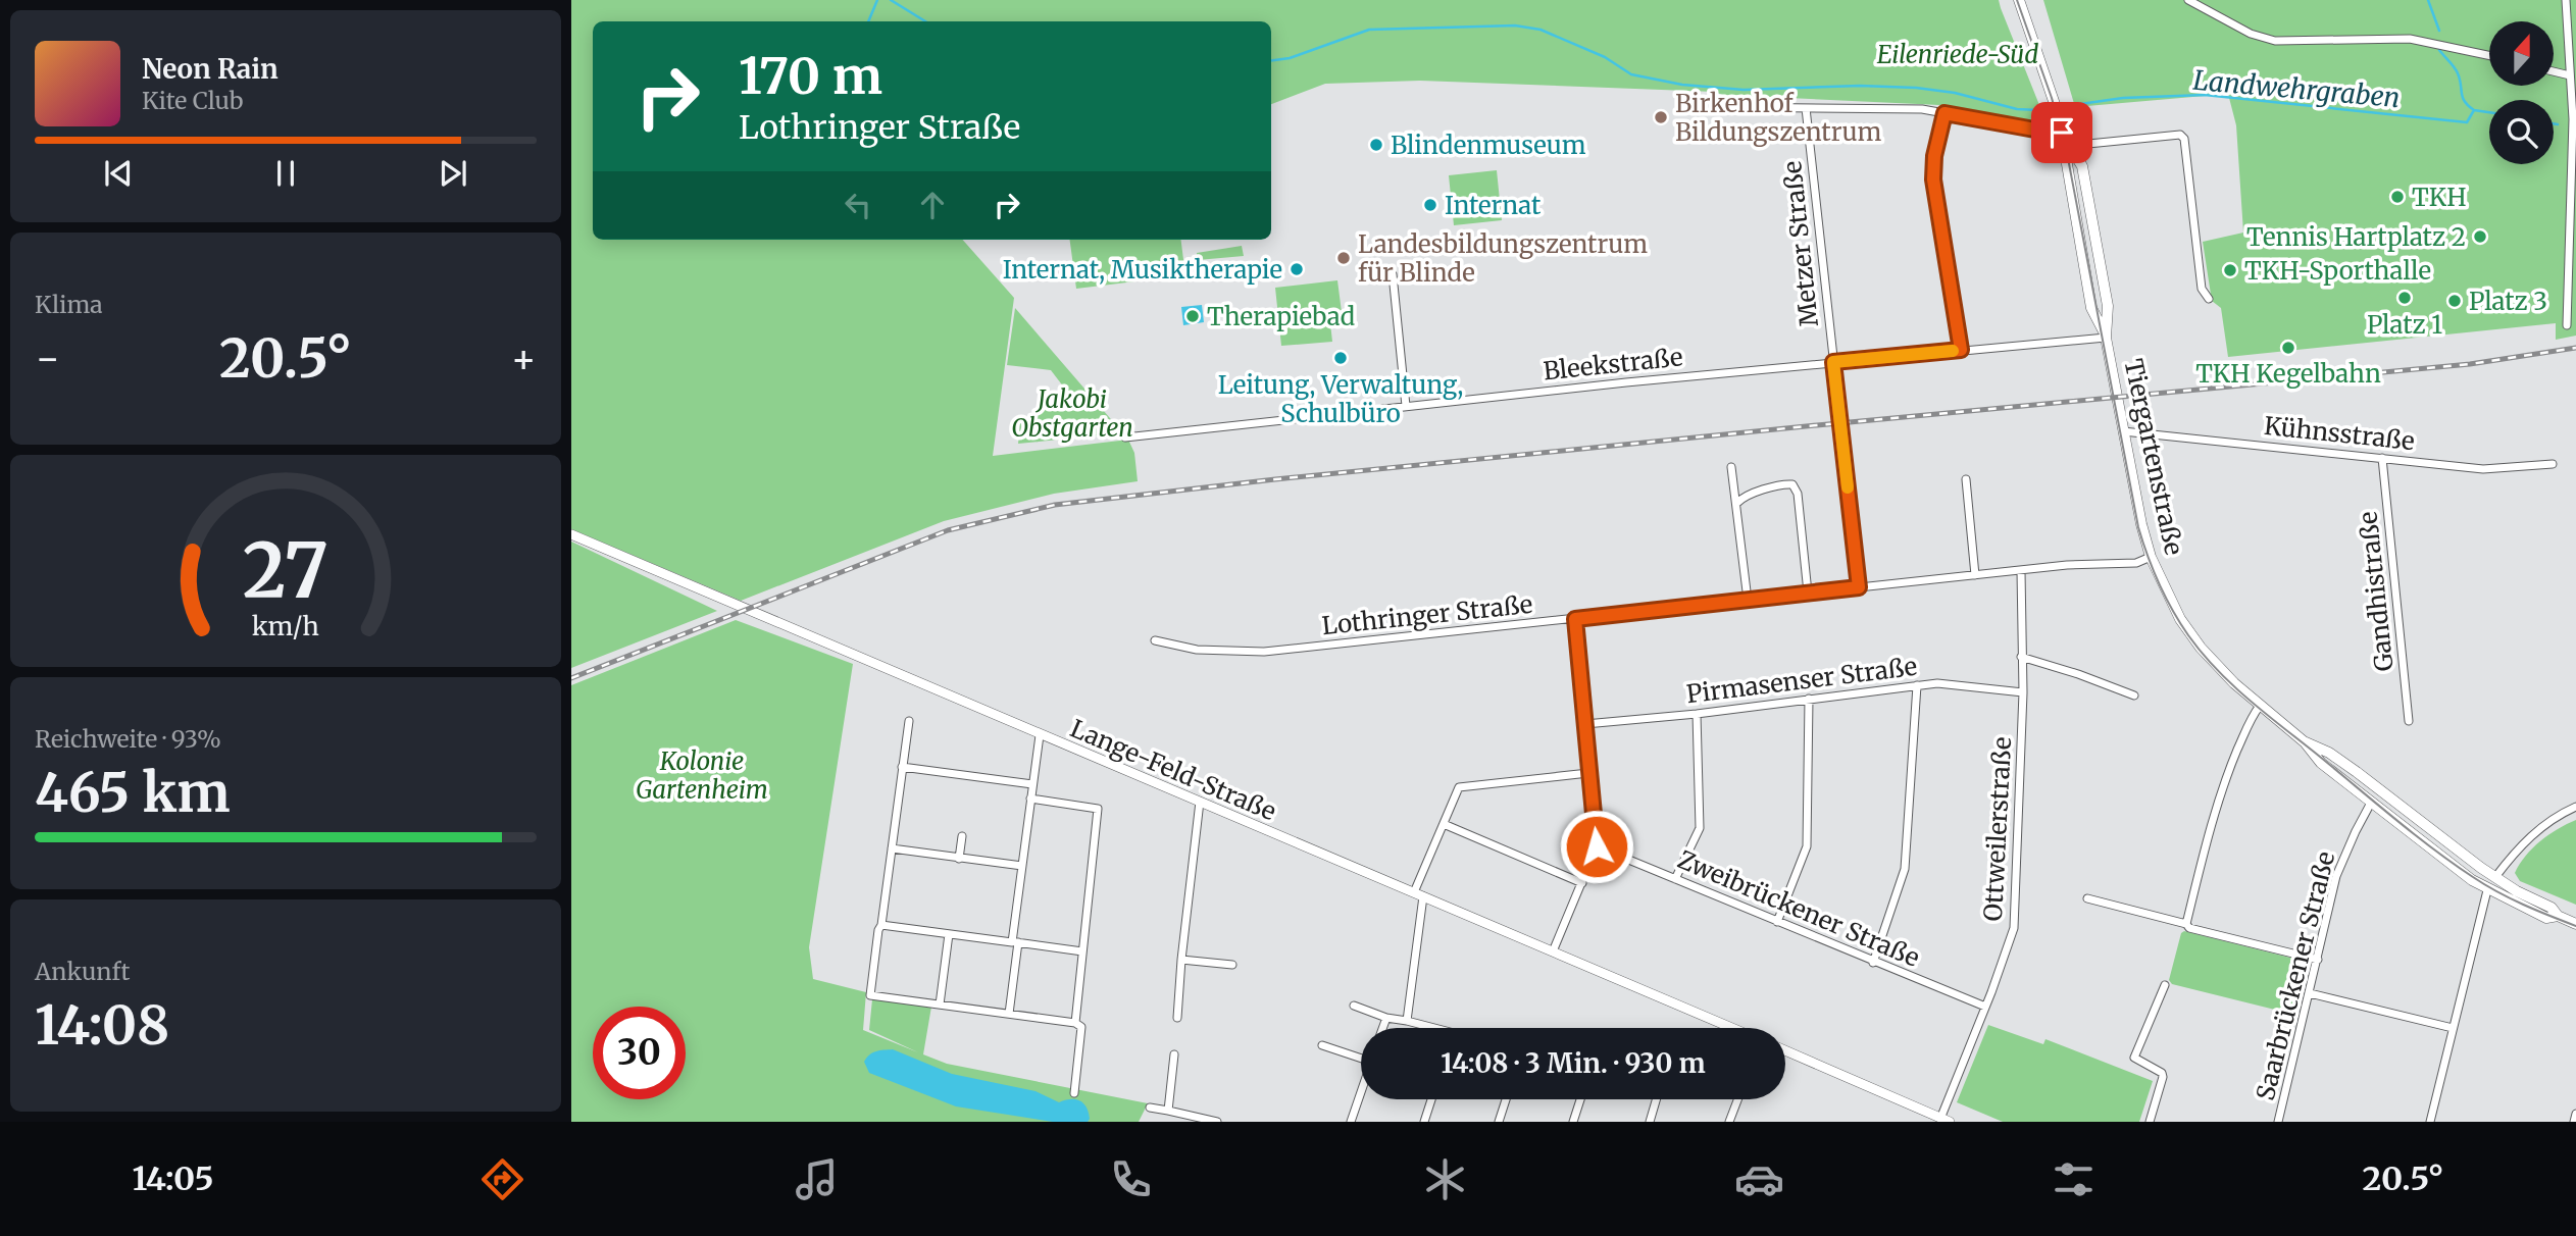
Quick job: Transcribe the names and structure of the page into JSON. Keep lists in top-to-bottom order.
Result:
{
  "streets": {
    "main road": ["Tiergartenstraße"],
    "street": [
      "Metzer Straße",
      "Bleekstraße",
      "Kühnsstraße",
      "Gandhistraße",
      "Lothringer Straße",
      "Pirmasenser Straße",
      "Lange-Feld-Straße",
      "Ottweilerstraße",
      "Zweibrückener Straße",
      "Saarbrückener Straße"
    ]
  },
  "crossings": [
    ["Metzer Straße", "Bleekstraße"],
    ["Metzer Straße", "Lothringer Straße"],
    ["Bleekstraße", "Tiergartenstraße"],
    ["Kühnsstraße", "Tiergartenstraße"],
    ["Kühnsstraße", "Gandhistraße"],
    ["Tiergartenstraße", "Lothringer Straße"],
    ["Tiergartenstraße", "Saarbrückener Straße"],
    ["Lothringer Straße", "Ottweilerstraße"],
    ["Pirmasenser Straße", "Ottweilerstraße"],
    ["Ottweilerstraße", "Zweibrückener Straße"]
  ],
  "water": ["Landwehrgraben"],
  "parks": ["Eilenriede-Süd", "Jakobi Obstgarten", "Kolonie Gartenheim"],
  "places": [
    "Birkenhof Bildungszentrum",
    "Blindenmuseum",
    "TKH",
    "Internat",
    "Tennis Hartplatz 2",
    "Landesbildungszentrum für Blinde",
    "Internat, Musiktherapie",
    "TKH-Sporthalle",
    "Platz 1",
    "Platz 3",
    "Therapiebad",
    "TKH Kegelbahn",
    "Leitung, Verwaltung, Schulbüro"
  ],
  "north": "top",
  "page": {
    "turn": ["170 m", "Lothringer Straße"],
    "song": ["Neon Rain", "Kite Club"],
    "tile": [
      "Klima",
      ["Reichweite · 93%", "465 km"],
      ["Ankunft", "14:08"]
    ],
    "heat": ["−", "20.5°", "+"],
    "limit": "30",
    "trip": "14:08 · 3 Min. · 930 m",
    "tabs": ["14:05", "20.5°"],
    "gauge": ["27", "km/h"]
  }
}
